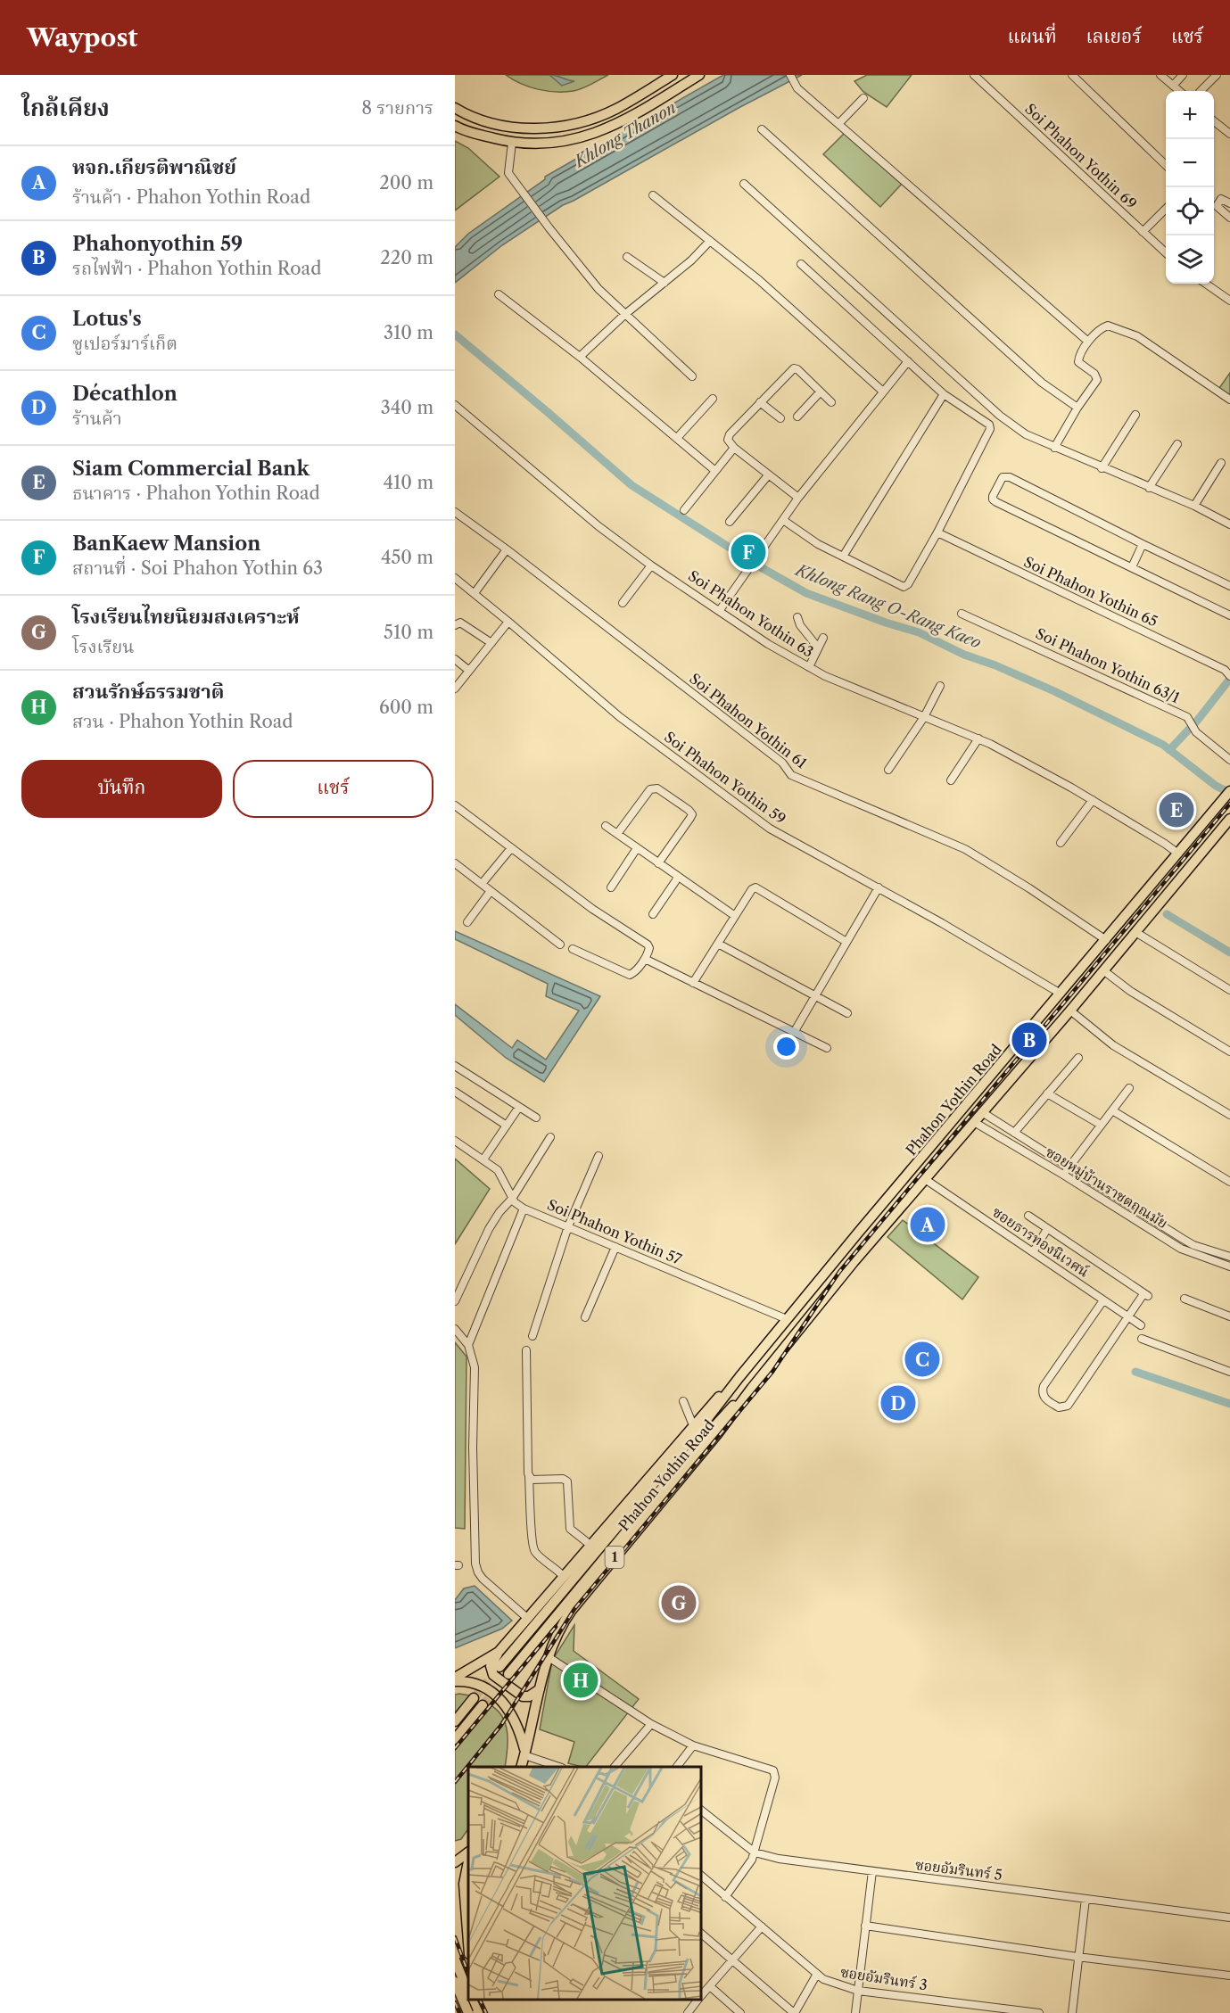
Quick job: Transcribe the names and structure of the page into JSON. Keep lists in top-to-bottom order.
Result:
{
  "streets": {
    "main road": ["Phahon Yothin Road", "1"],
    "street": [
      "Soi Phahon Yothin 69",
      "Soi Phahon Yothin 65",
      "Soi Phahon Yothin 63",
      "Soi Phahon Yothin 63/1",
      "Soi Phahon Yothin 61",
      "Soi Phahon Yothin 59",
      "ซอยหมู่บ้านราชตฤณมัย",
      "Soi Phahon Yothin 57",
      "ซอยธารทองนิเวศน์",
      "ซอยอัมรินทร์ 5",
      "ซอยอัมรินทร์ 3"
    ]
  },
  "crossings": [
    ["Soi Phahon Yothin 63", "Phahon Yothin Road"],
    ["Soi Phahon Yothin 61", "Phahon Yothin Road"],
    ["Soi Phahon Yothin 59", "Phahon Yothin Road"],
    ["Phahon Yothin Road", "ซอยหมู่บ้านราชตฤณมัย"],
    ["Phahon Yothin Road", "Soi Phahon Yothin 57"],
    ["Phahon Yothin Road", "ซอยธารทองนิเวศน์"]
  ],
  "water": ["Khlong Thanon", "Khlong Rang O-Rang Kaeo"],
  "page": {
    "header": "Waypost",
    "nav": ["แผนที่", "เลเยอร์", "แชร์"],
    "heading": ["ใกล้เคียง", "8 รายการ"],
    "map_buttons": ["+", "−"],
    "list": [
      {
        "mark": "A",
        "name": "หจก.เกียรติพาณิชย์",
        "note": "ร้านค้า · Phahon Yothin Road",
        "value": "200 m"
      },
      {
        "mark": "B",
        "name": "Phahonyothin 59",
        "note": "รถไฟฟ้า · Phahon Yothin Road",
        "value": "220 m"
      },
      {
        "mark": "C",
        "name": "Lotus's",
        "note": "ซูเปอร์มาร์เก็ต",
        "value": "310 m"
      },
      {
        "mark": "D",
        "name": "Décathlon",
        "note": "ร้านค้า",
        "value": "340 m"
      },
      {
        "mark": "E",
        "name": "Siam Commercial Bank",
        "note": "ธนาคาร · Phahon Yothin Road",
        "value": "410 m"
      },
      {
        "mark": "F",
        "name": "BanKaew Mansion",
        "note": "สถานที่ · Soi Phahon Yothin 63",
        "value": "450 m"
      },
      {
        "mark": "G",
        "name": "โรงเรียนไทยนิยมสงเคราะห์",
        "note": "โรงเรียน",
        "value": "510 m"
      },
      {
        "mark": "H",
        "name": "สวนรักษ์ธรรมชาติ",
        "note": "สวน · Phahon Yothin Road",
        "value": "600 m"
      }
    ],
    "pins": [
      "F",
      "E",
      "B",
      "A",
      "C",
      "D",
      "G",
      "H"
    ],
    "buttons": ["บันทึก", "แชร์"]
  }
}
